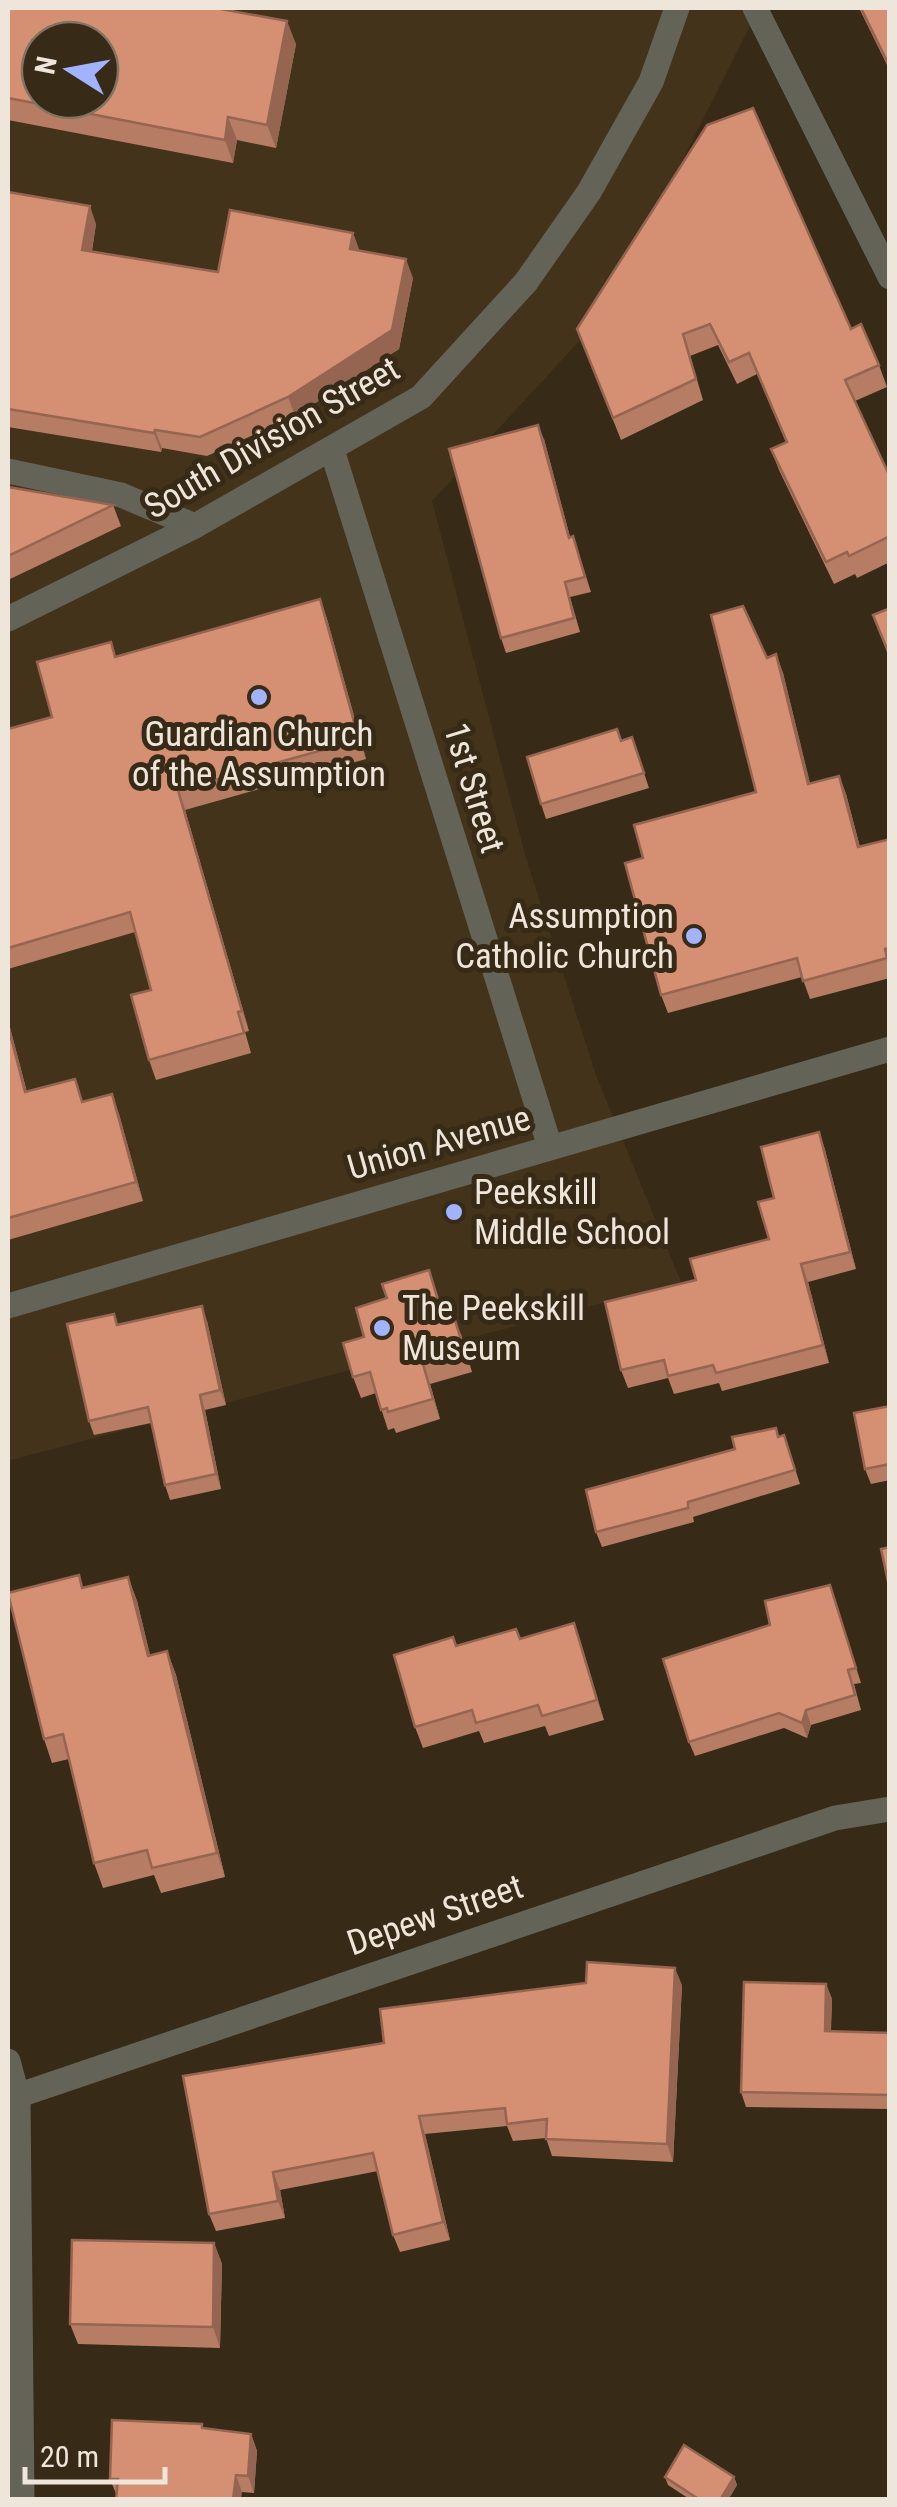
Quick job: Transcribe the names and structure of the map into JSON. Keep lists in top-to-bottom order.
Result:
{
  "streets": {
    "street": [
      "South Division Street",
      "1st Street",
      "Union Avenue",
      "Depew Street"
    ]
  },
  "crossings": [
    ["South Division Street", "1st Street"],
    ["1st Street", "Union Avenue"]
  ],
  "places": [
    "Guardian Church of the Assumption",
    "Assumption Catholic Church",
    "Peekskill Middle School",
    "The Peekskill Museum"
  ],
  "scale_bar": "20 m",
  "north": "left"
}
